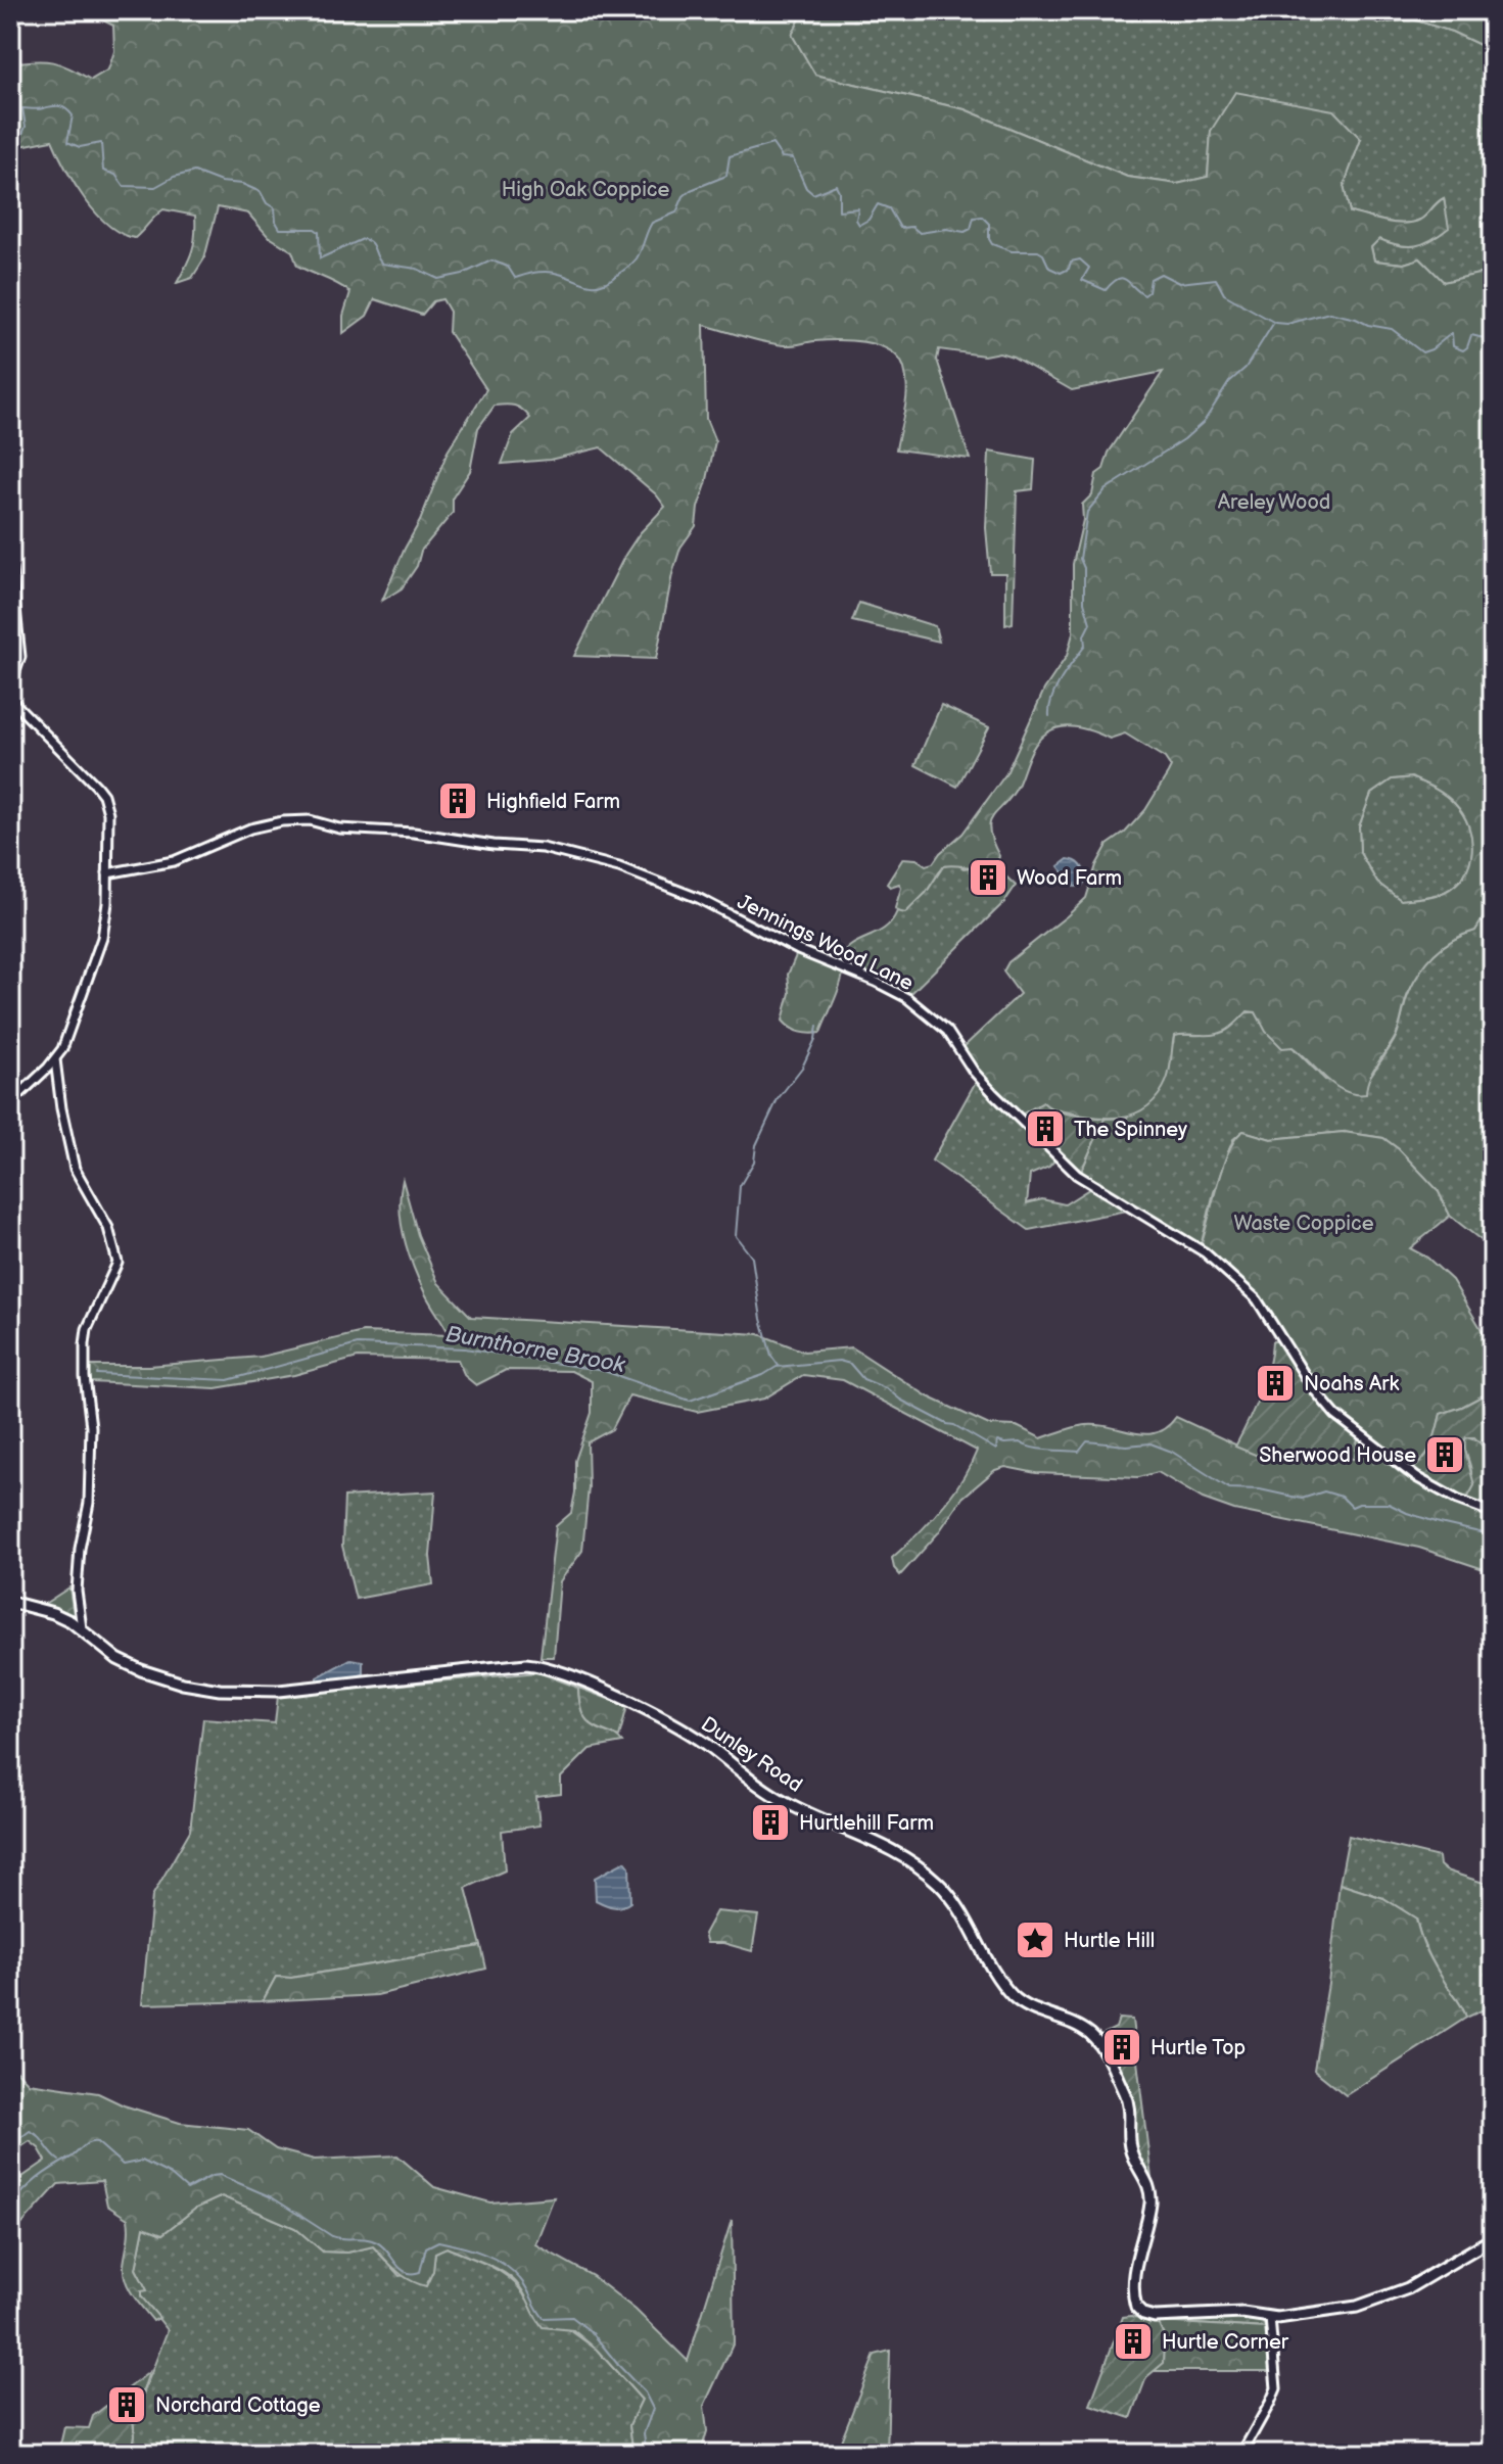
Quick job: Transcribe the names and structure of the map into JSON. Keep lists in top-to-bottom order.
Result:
{
  "streets": {
    "street": ["Jennings Wood Lane", "Dunley Road"]
  },
  "water": ["Burnthorne Brook"],
  "parks": ["High Oak Coppice", "Areley Wood", "Waste Coppice"],
  "places": {
    "building": [
      "Highfield Farm",
      "Wood Farm",
      "The Spinney",
      "Noahs Ark",
      "Sherwood House",
      "Hurtlehill Farm",
      "Hurtle Top",
      "Hurtle Corner",
      "Norchard Cottage"
    ],
    "place": ["Hurtle Hill"]
  }
}
